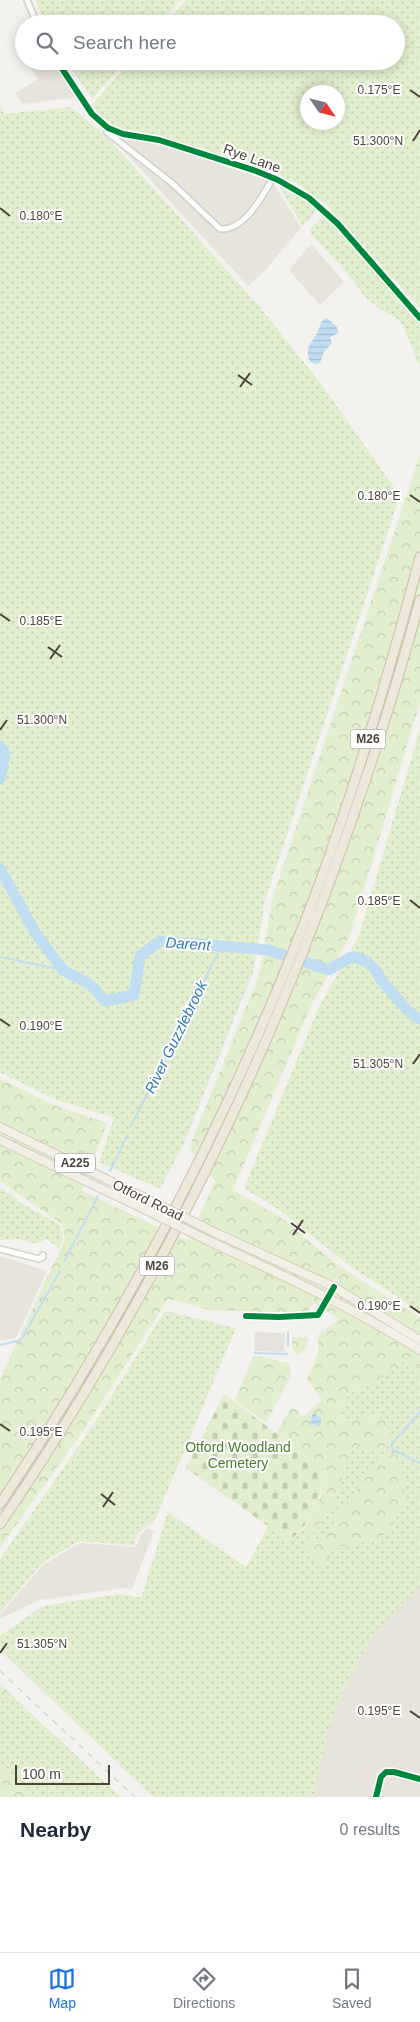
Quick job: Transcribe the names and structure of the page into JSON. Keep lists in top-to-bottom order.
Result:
{
  "streets": {
    "highway": ["M26"],
    "main road": ["A225", "Otford Road"],
    "street": ["Rye Lane"]
  },
  "crossings": [
    ["A225", "Otford Road"]
  ],
  "water": ["Darent", "River Guzzlebrook"],
  "parks": ["Otford Woodland Cemetery"],
  "scale_bar": "100 m",
  "north": "bottom right",
  "page": {
    "search": "Search here",
    "scale": "100 m",
    "heading": ["Nearby", "0 results"],
    "nav": ["Map", "Directions", "Saved"]
  },
  "coordinates": [
    "0.175°E",
    "51.300°N",
    "0.180°E",
    "0.185°E",
    "0.190°E",
    "51.305°N",
    "0.195°E"
  ]
}
